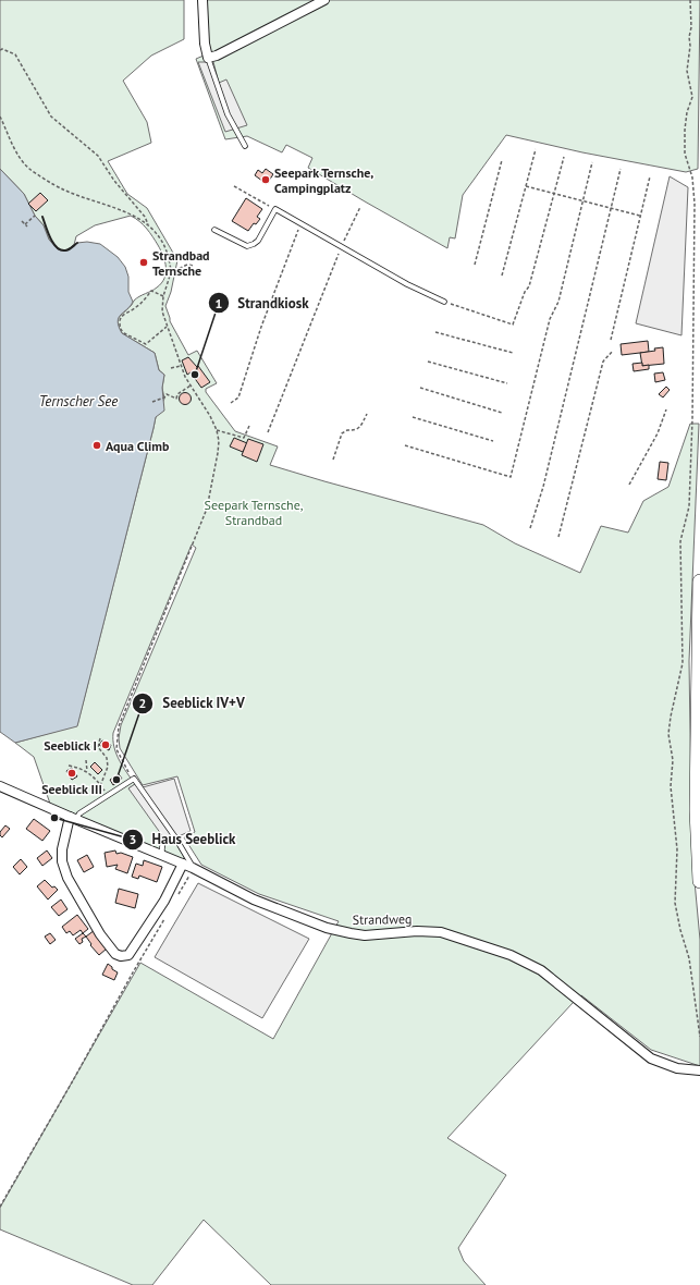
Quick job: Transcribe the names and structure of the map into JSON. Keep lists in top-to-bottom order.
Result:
{
  "streets": {
    "street": ["Strandweg"]
  },
  "water": ["Ternscher See"],
  "parks": ["Seepark Ternsche, Strandbad"],
  "places": [
    "Seepark Ternsche, Campingplatz",
    "Strandbad Ternsche",
    "Strandkiosk",
    "Aqua Climb",
    "Seeblick I",
    "Seeblick III",
    "Seeblick IV+V",
    "Haus Seeblick"
  ]
}
